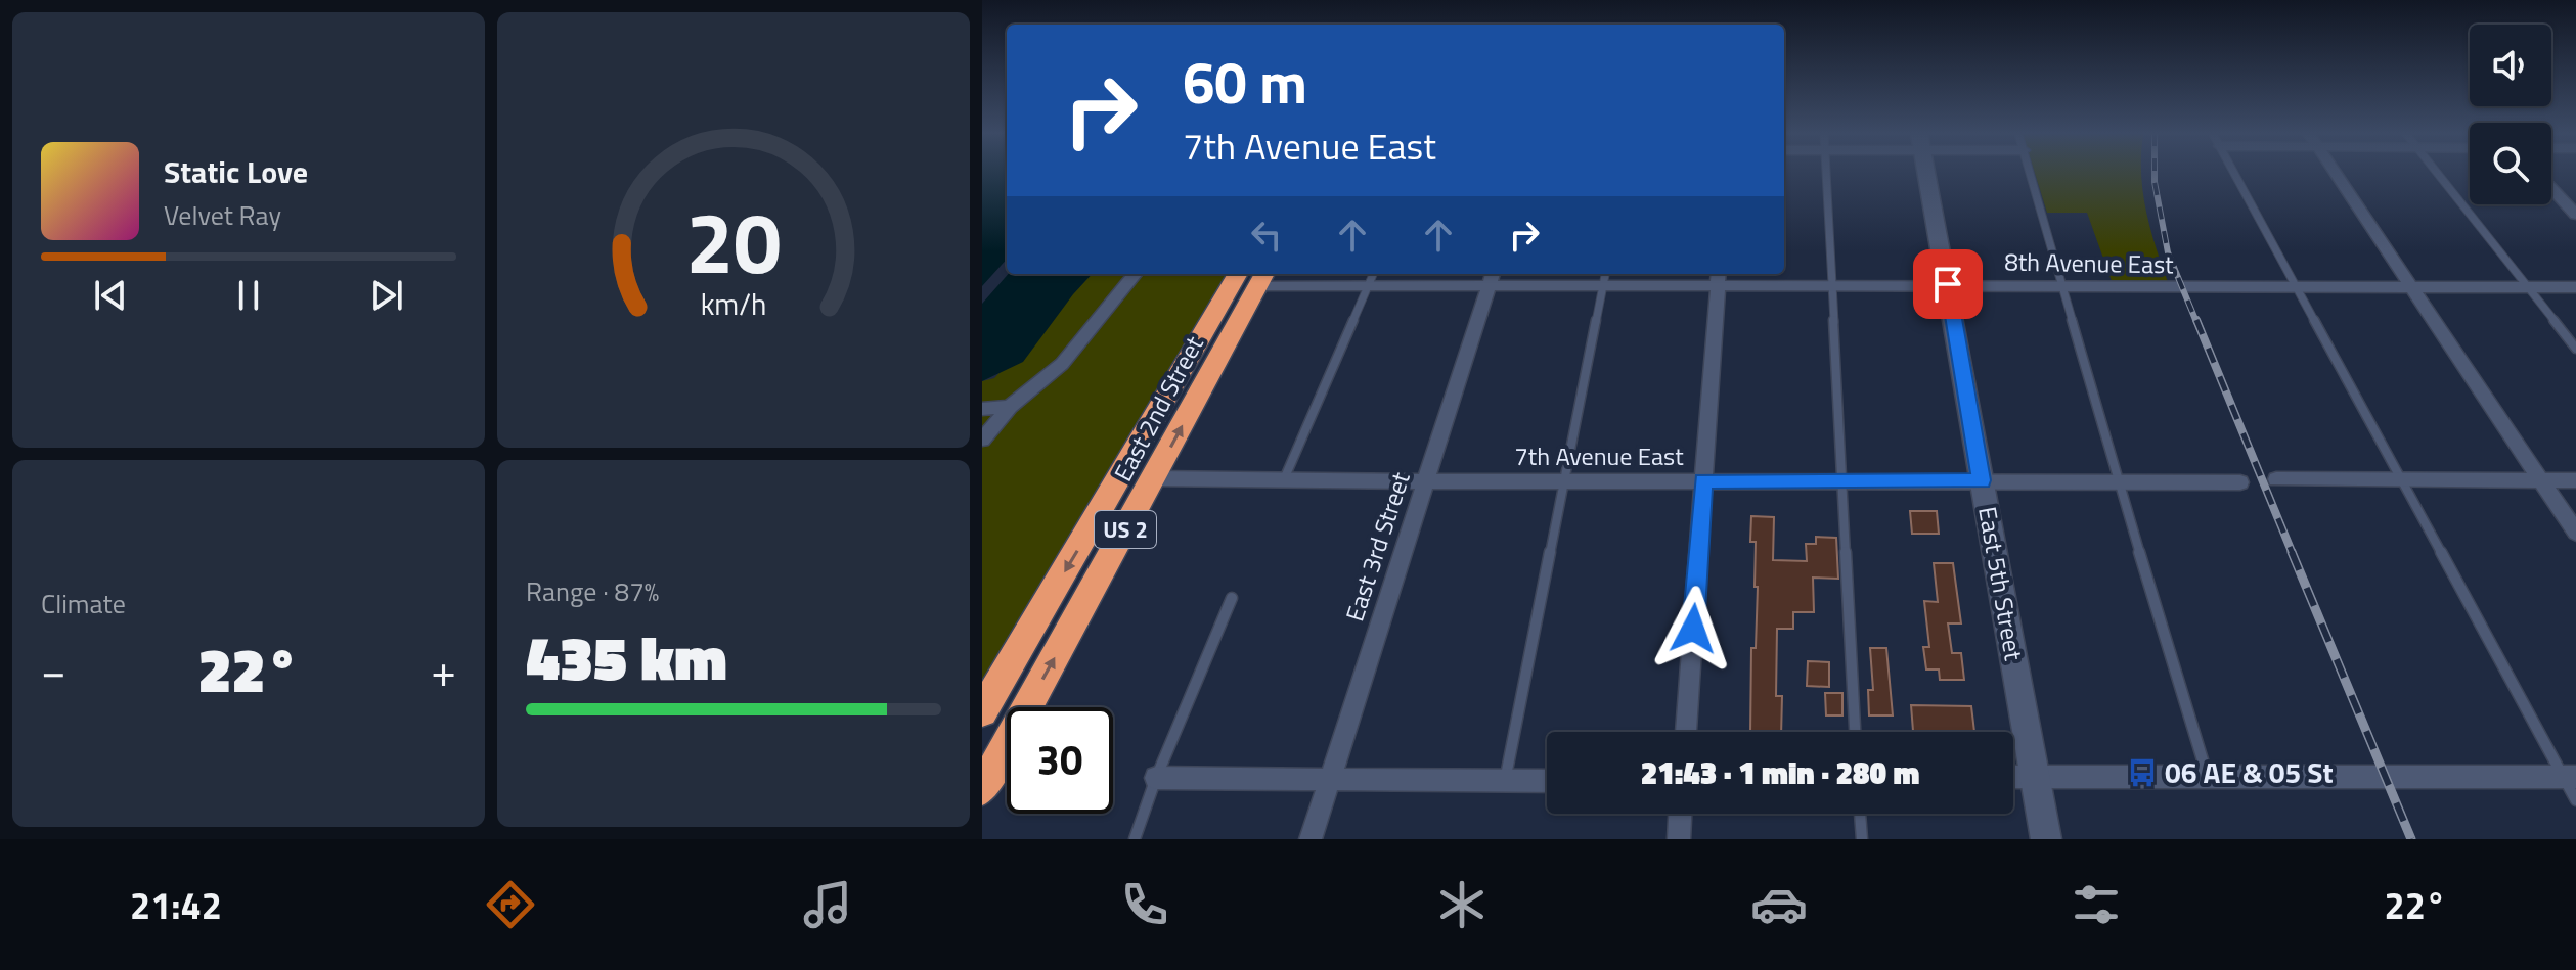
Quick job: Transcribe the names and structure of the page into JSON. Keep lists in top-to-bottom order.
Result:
{
  "streets": {
    "highway": ["East 2nd Street", "US 2"],
    "street": [
      "8th Avenue East",
      "7th Avenue East",
      "East 3rd Street",
      "East 5th Street"
    ]
  },
  "crossings": [
    ["8th Avenue East", "East 2nd Street"],
    ["8th Avenue East", "East 3rd Street"],
    ["8th Avenue East", "East 5th Street"],
    ["East 2nd Street", "7th Avenue East"],
    ["7th Avenue East", "East 3rd Street"],
    ["7th Avenue East", "East 5th Street"]
  ],
  "places": {
    "bus stop": ["06 AE & 05 St"]
  },
  "page": {
    "turn": ["60 m", "7th Avenue East"],
    "song": ["Static Love", "Velvet Ray"],
    "tile": [
      "Climate",
      ["Range · 87%", "435 km"]
    ],
    "heat": ["−", "22°", "+"],
    "limit": "30",
    "trip": "21:43 · 1 min · 280 m",
    "tabs": ["21:42", "22°"],
    "gauge": ["20", "km/h"]
  }
}
